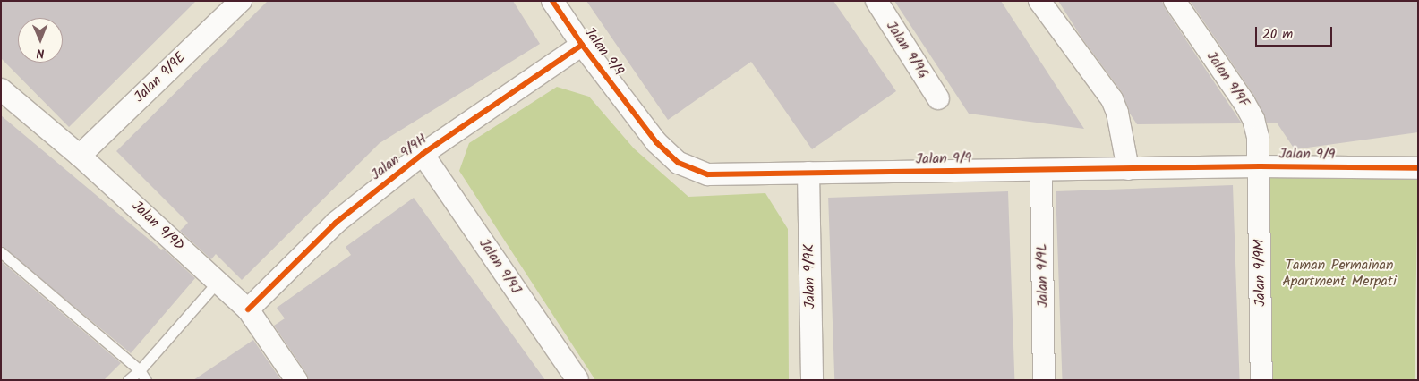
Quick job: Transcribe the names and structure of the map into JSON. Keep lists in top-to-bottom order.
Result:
{
  "streets": {
    "street": [
      "Jalan 9/9G",
      "Jalan 9/9",
      "Jalan 9/9E",
      "Jalan 9/9F",
      "Jalan 9/9H",
      "Jalan 9/9D",
      "Jalan 9/9J",
      "Jalan 9/9M",
      "Jalan 9/9L",
      "Jalan 9/9K"
    ]
  },
  "crossings": [
    ["Jalan 9/9", "Jalan 9/9F"],
    ["Jalan 9/9", "Jalan 9/9H"],
    ["Jalan 9/9", "Jalan 9/9M"],
    ["Jalan 9/9", "Jalan 9/9L"],
    ["Jalan 9/9", "Jalan 9/9K"],
    ["Jalan 9/9E", "Jalan 9/9D"],
    ["Jalan 9/9F", "Jalan 9/9M"],
    ["Jalan 9/9H", "Jalan 9/9D"],
    ["Jalan 9/9H", "Jalan 9/9J"]
  ],
  "parks": ["Taman Permainan Apartment Merpati"],
  "scale_bar": "20 m",
  "north": "bottom"
}
